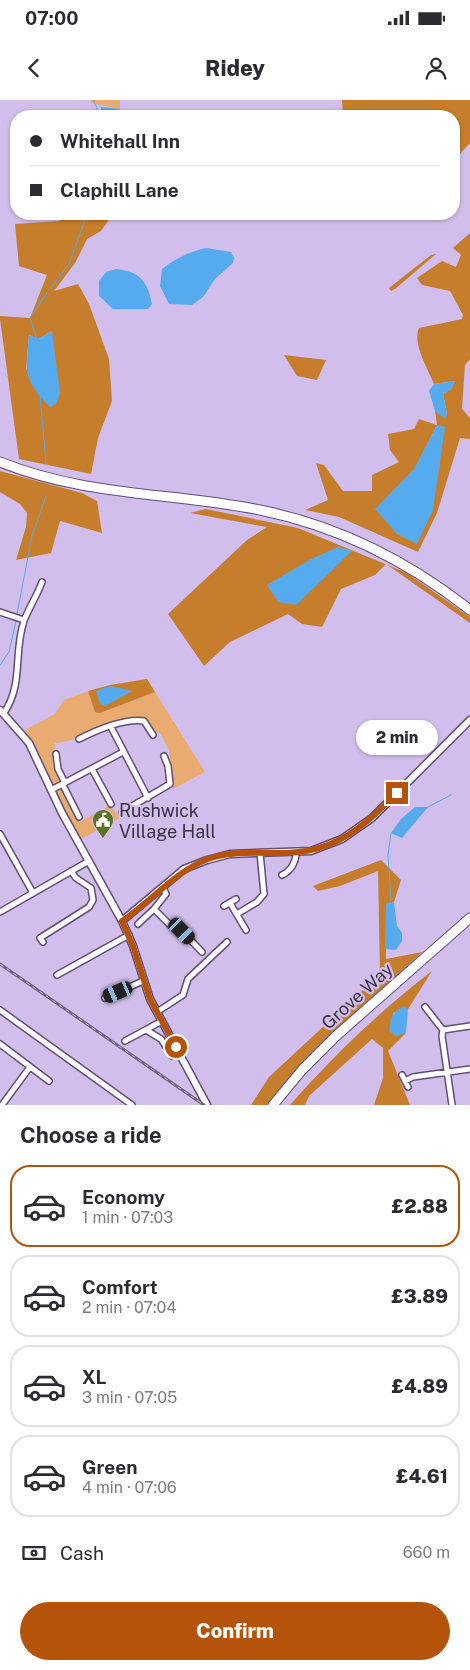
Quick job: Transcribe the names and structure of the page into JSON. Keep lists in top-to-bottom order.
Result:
{
  "streets": {
    "highway": ["Grove Way"]
  },
  "places": {
    "public building": ["Rushwick Village Hall"]
  },
  "page": {
    "status": "07:00",
    "header": "Ridey",
    "banner": ["Whitehall Inn", "Claphill Lane"],
    "bubble": "2 min",
    "heading": "Choose a ride",
    "list": [
      {
        "name": "Economy",
        "note": "1 min · 07:03",
        "value": "£2.88"
      },
      {
        "name": "Comfort",
        "note": "2 min · 07:04",
        "value": "£3.89"
      },
      {
        "name": "XL",
        "note": "3 min · 07:05",
        "value": "£4.89"
      },
      {
        "name": "Green",
        "note": "4 min · 07:06",
        "value": "£4.61"
      }
    ],
    "pay": ["Cash", "660 m"],
    "buttons": "Confirm"
  }
}
